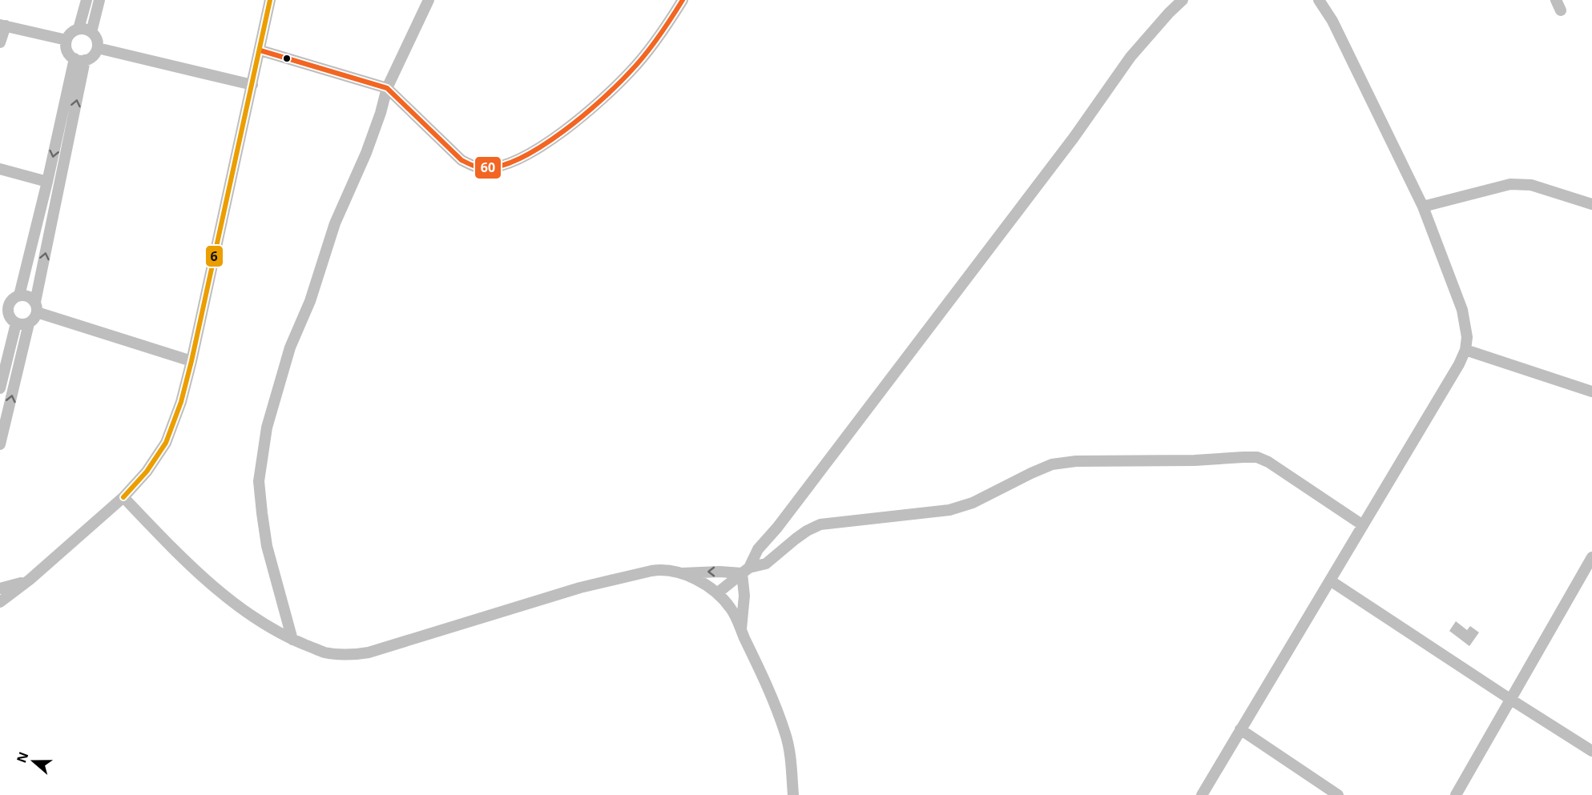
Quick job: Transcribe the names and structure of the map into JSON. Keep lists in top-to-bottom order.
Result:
{
  "lines": ["transit line 60", "transit line 6"],
  "north": "left"
}
